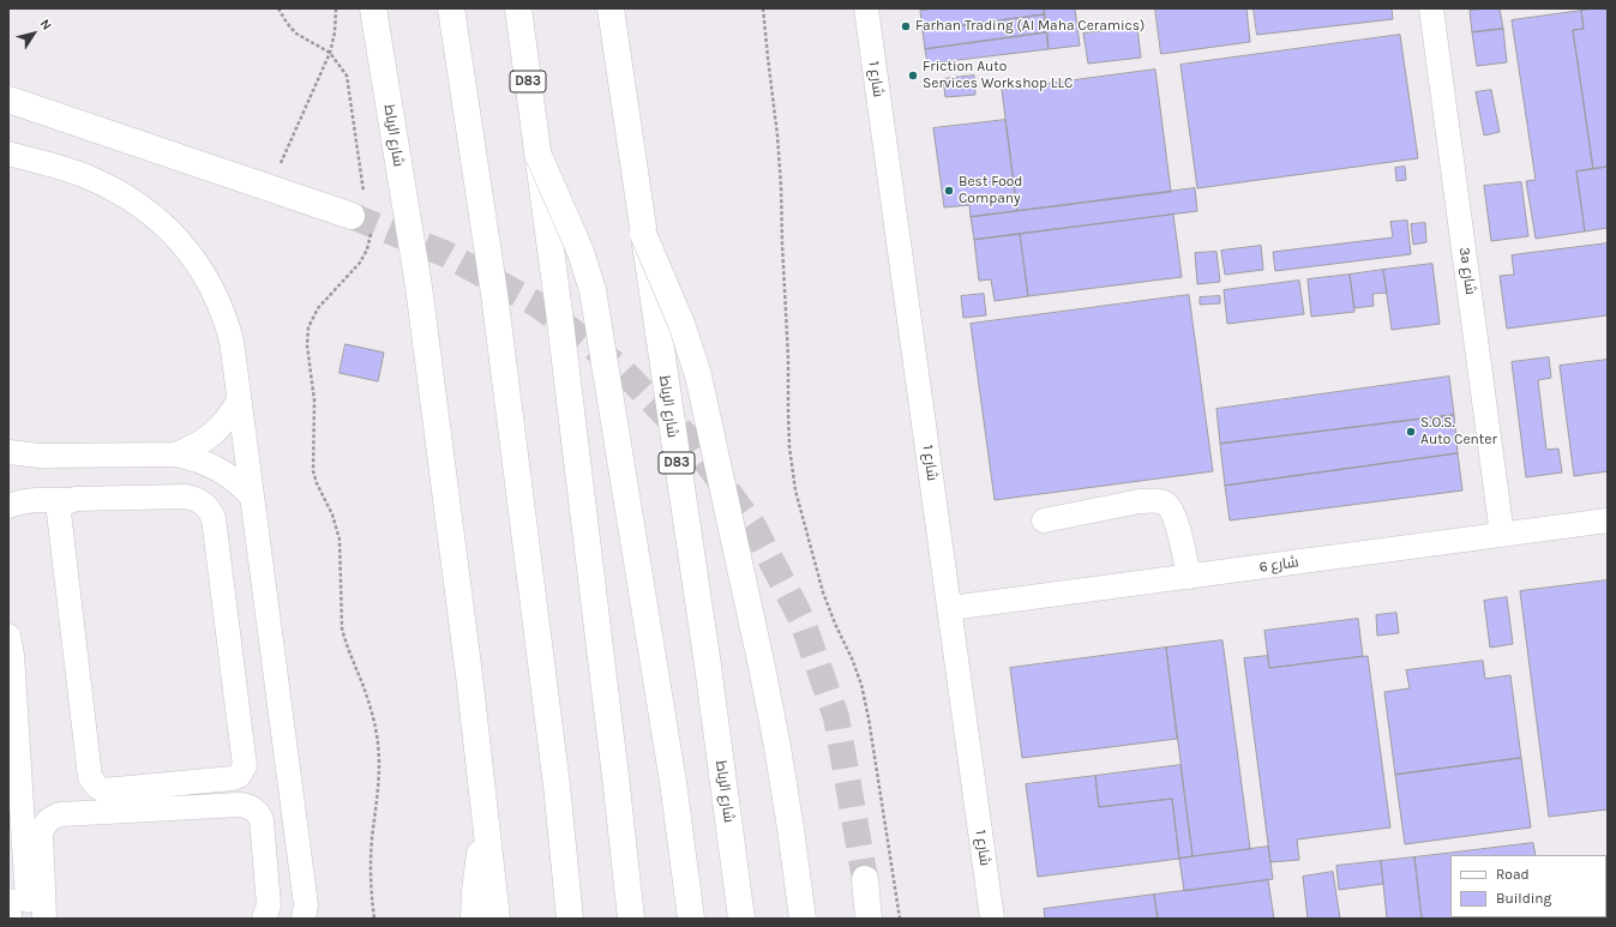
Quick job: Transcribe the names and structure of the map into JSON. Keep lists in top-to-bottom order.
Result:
{
  "streets": {
    "highway": ["D83", "شارع الرباط"],
    "street": ["شارع 1", "3a شارع", "شارع 6"]
  },
  "crossings": [
    ["شارع 1", "شارع 6"],
    ["3a شارع", "شارع 6"]
  ],
  "places": [
    "Farhan Trading (Al Maha Ceramics)",
    "Friction Auto Services Workshop LLC",
    "Best Food Company",
    "S.O.S. Auto Center"
  ],
  "legend": ["Road", "Building"],
  "north": "top right"
}
